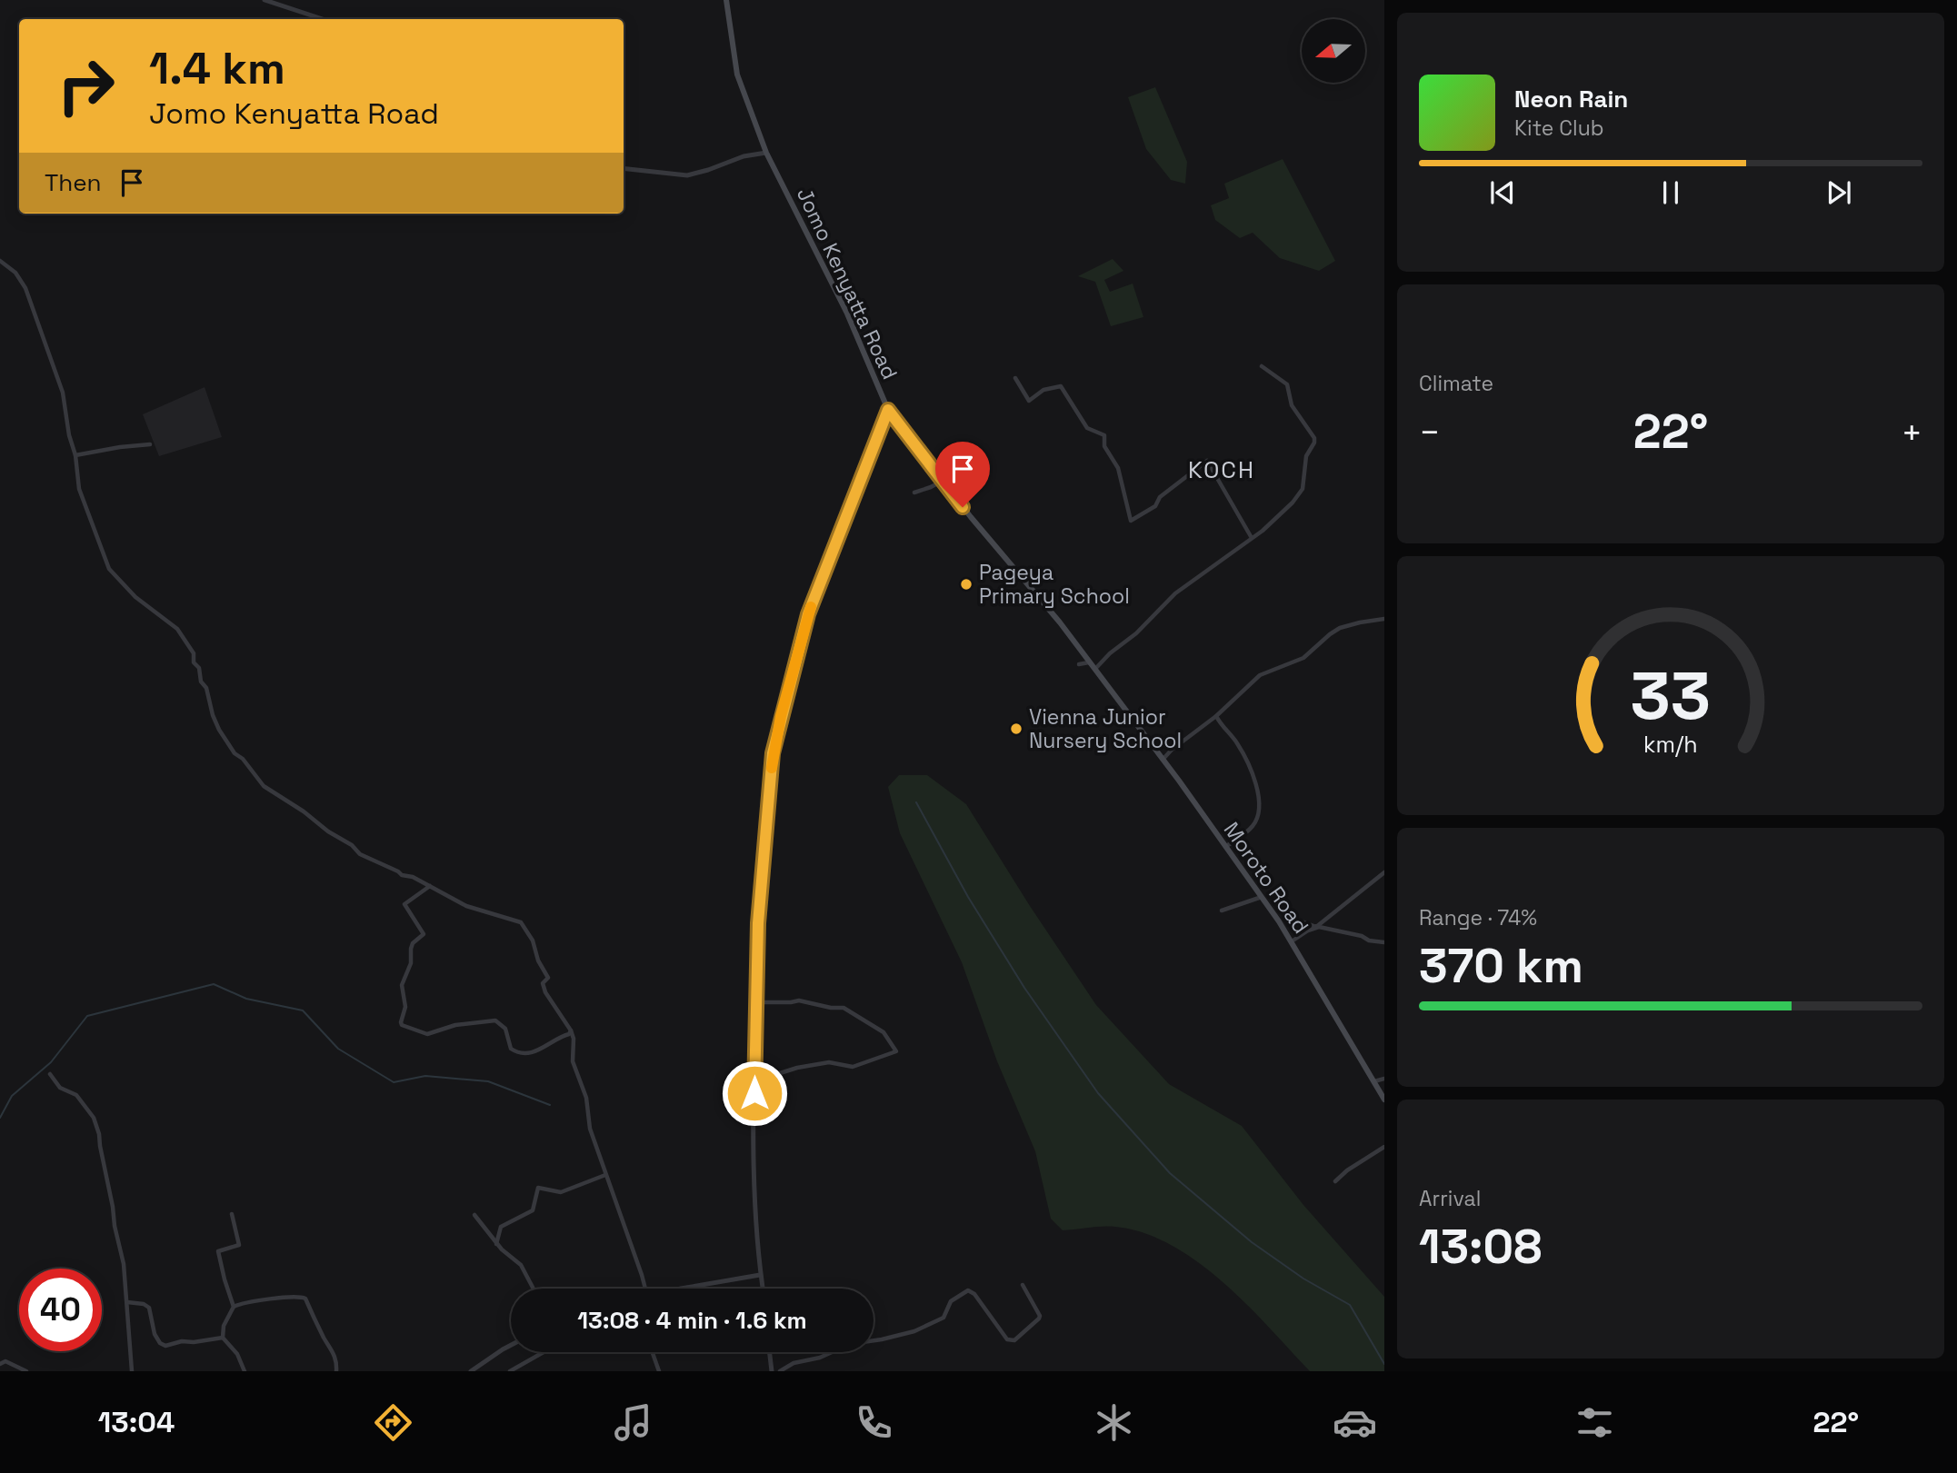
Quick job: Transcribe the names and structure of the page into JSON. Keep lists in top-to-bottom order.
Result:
{
  "streets": {
    "main road": ["Jomo Kenyatta Road", "Moroto Road"]
  },
  "crossings": [
    ["Jomo Kenyatta Road", "Moroto Road"]
  ],
  "districts": ["KOCH"],
  "places": ["Pageya Primary School", "Vienna Junior Nursery School"],
  "north": "left",
  "page": {
    "turn": ["1.4 km", "Jomo Kenyatta Road"],
    "song": ["Neon Rain", "Kite Club"],
    "then": "Then",
    "tile": [
      "Climate",
      ["Range · 74%", "370 km"],
      ["Arrival", "13:08"]
    ],
    "heat": ["−", "22°", "+"],
    "limit": "40",
    "trip": "13:08 · 4 min · 1.6 km",
    "tabs": ["13:04", "22°"],
    "gauge": ["33", "km/h"]
  }
}
